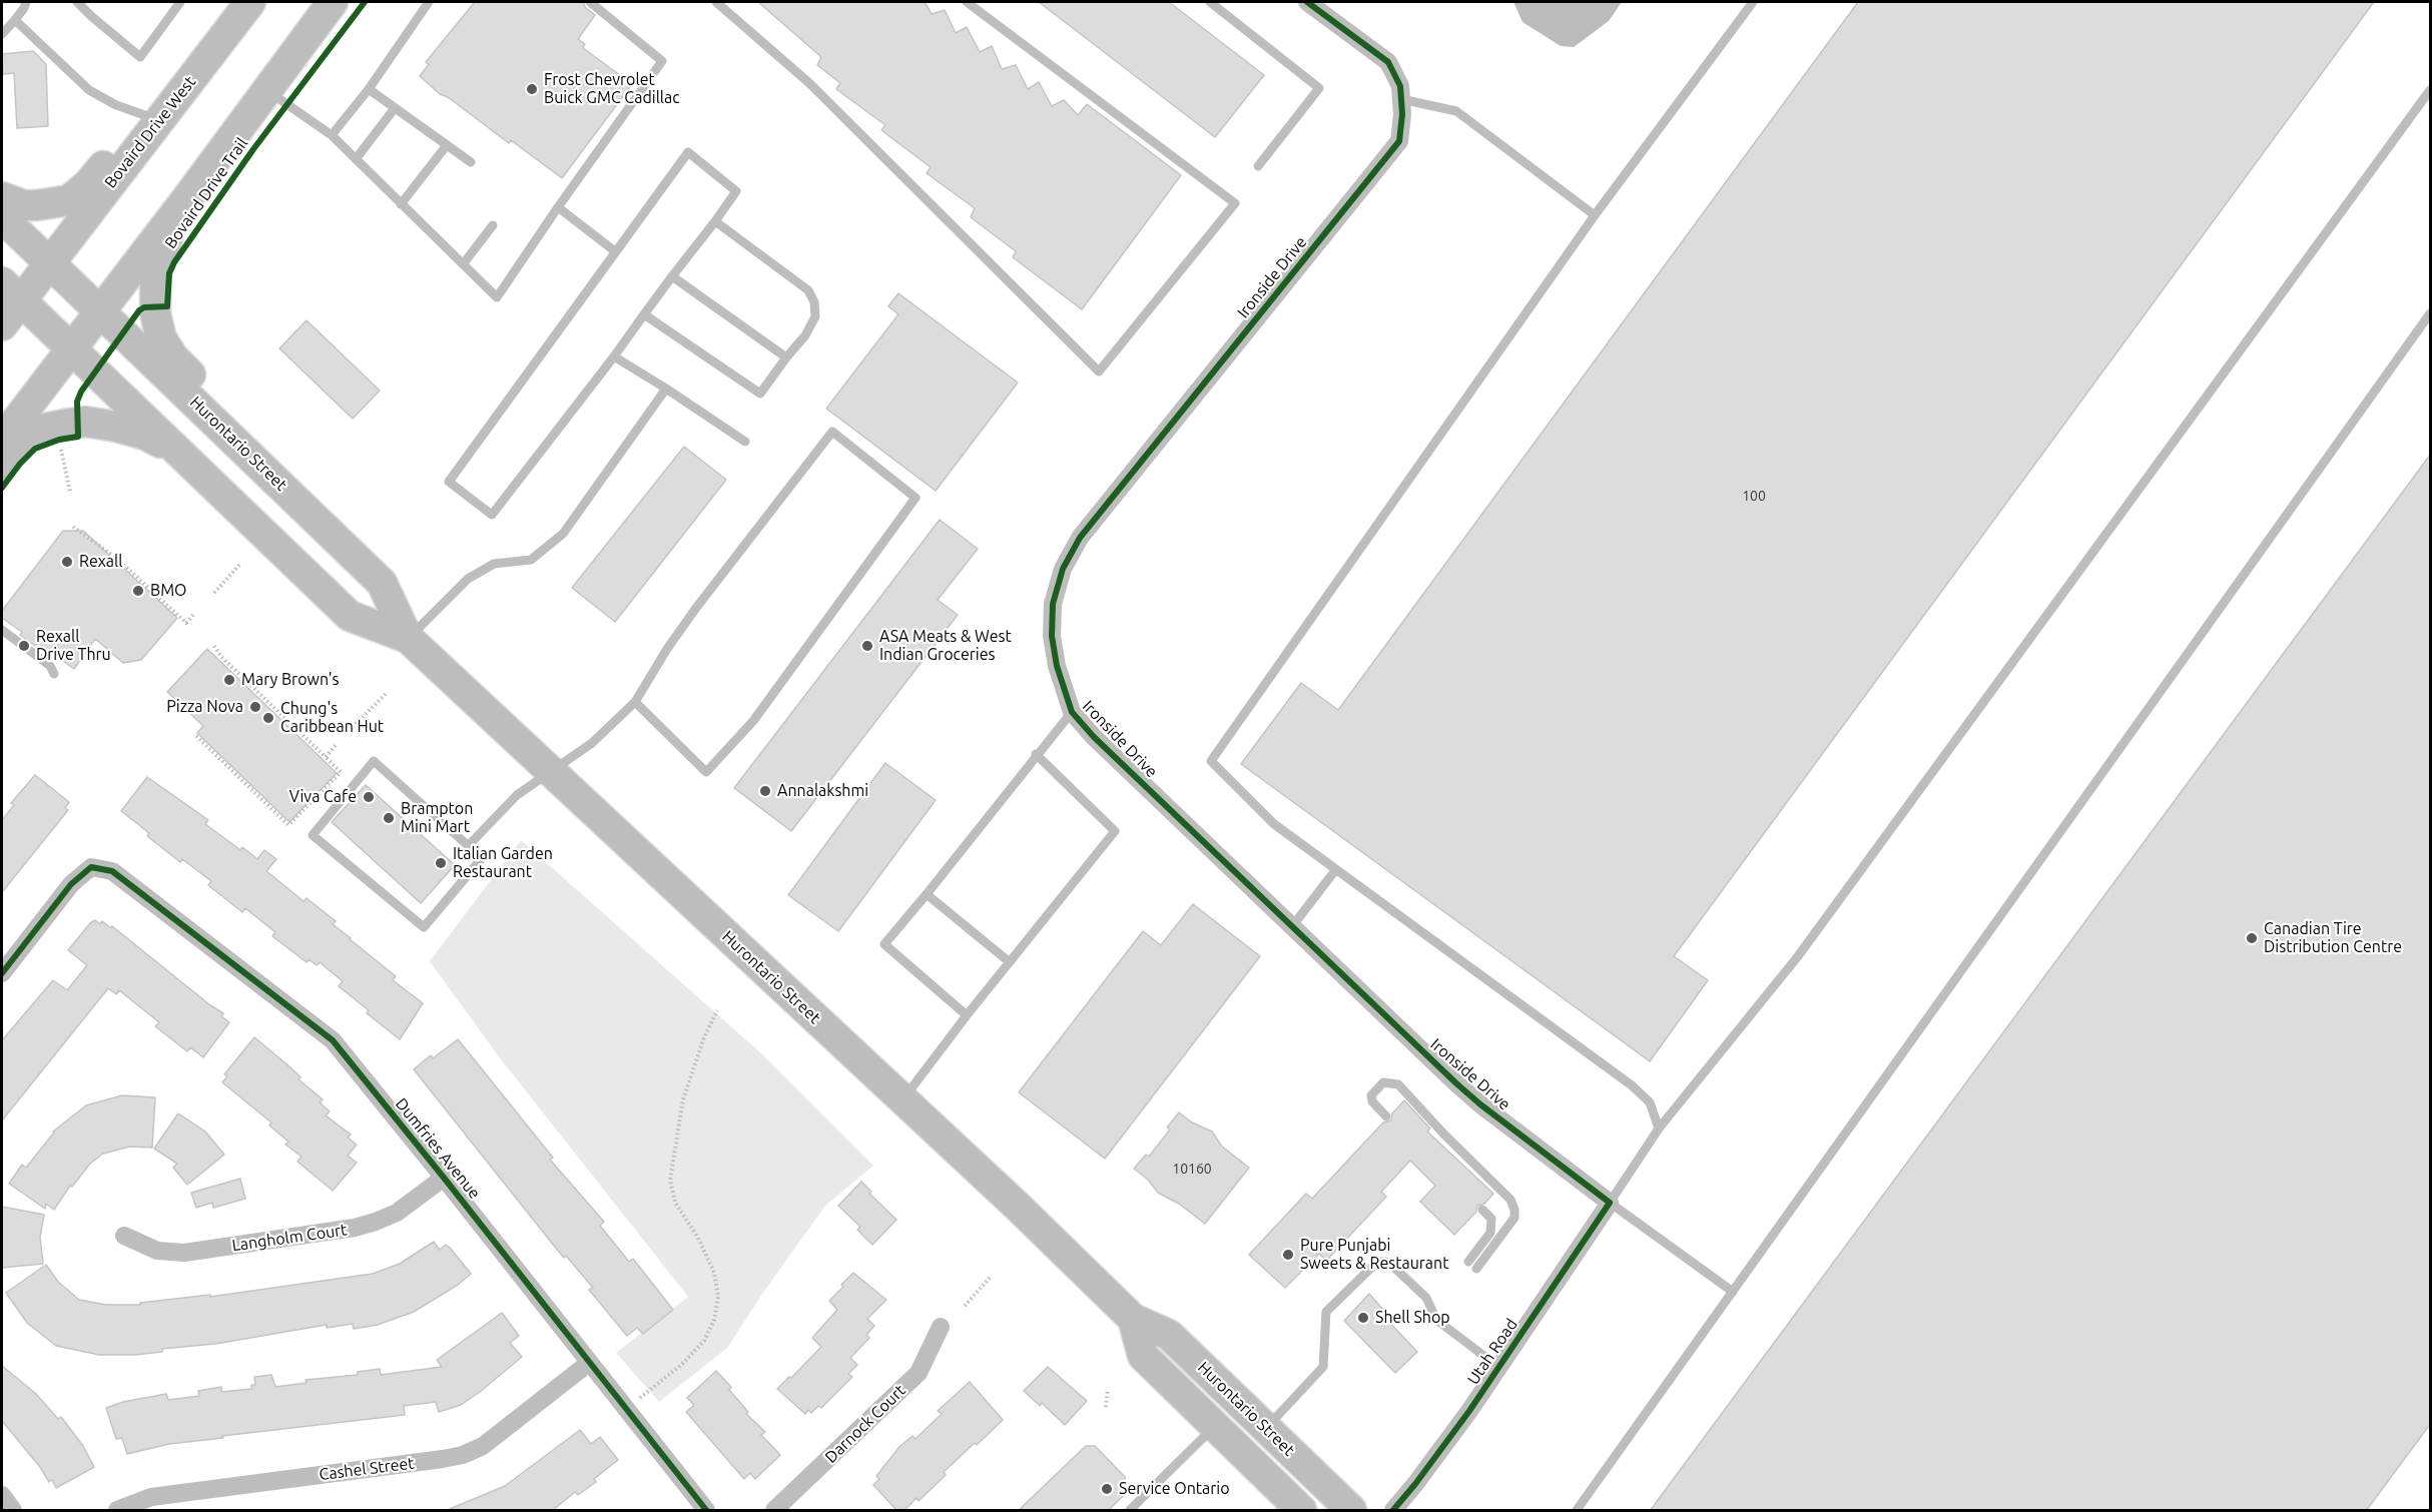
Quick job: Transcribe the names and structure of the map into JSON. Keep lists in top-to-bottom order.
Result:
{
  "streets": {
    "main road": ["Bovaird Drive West", "Hurontario Street"],
    "street": [
      "Ironside Drive",
      "Dumfries Avenue",
      "Langholm Court",
      "Utah Road",
      "Darnock Court",
      "Cashel Street"
    ],
    "cycle path": ["Bovaird Drive Trail"]
  },
  "crossings": [
    ["Bovaird Drive West", "Hurontario Street"],
    ["Ironside Drive", "Utah Road"],
    ["Dumfries Avenue", "Langholm Court"],
    ["Dumfries Avenue", "Cashel Street"]
  ],
  "places": [
    "Frost Chevrolet Buick GMC Cadillac",
    "Rexall",
    "BMO",
    "Rexall Drive Thru",
    "ASA Meats & West Indian Groceries",
    "Mary Brown's",
    "Pizza Nova",
    "Chung's Caribbean Hut",
    "Annalakshmi",
    "Viva Cafe",
    "Brampton Mini Mart",
    "Italian Garden Restaurant",
    "Canadian Tire Distribution Centre",
    "Pure Punjabi Sweets & Restaurant",
    "Shell Shop",
    "Service Ontario"
  ],
  "house_numbers": ["100", "10160"]
}
